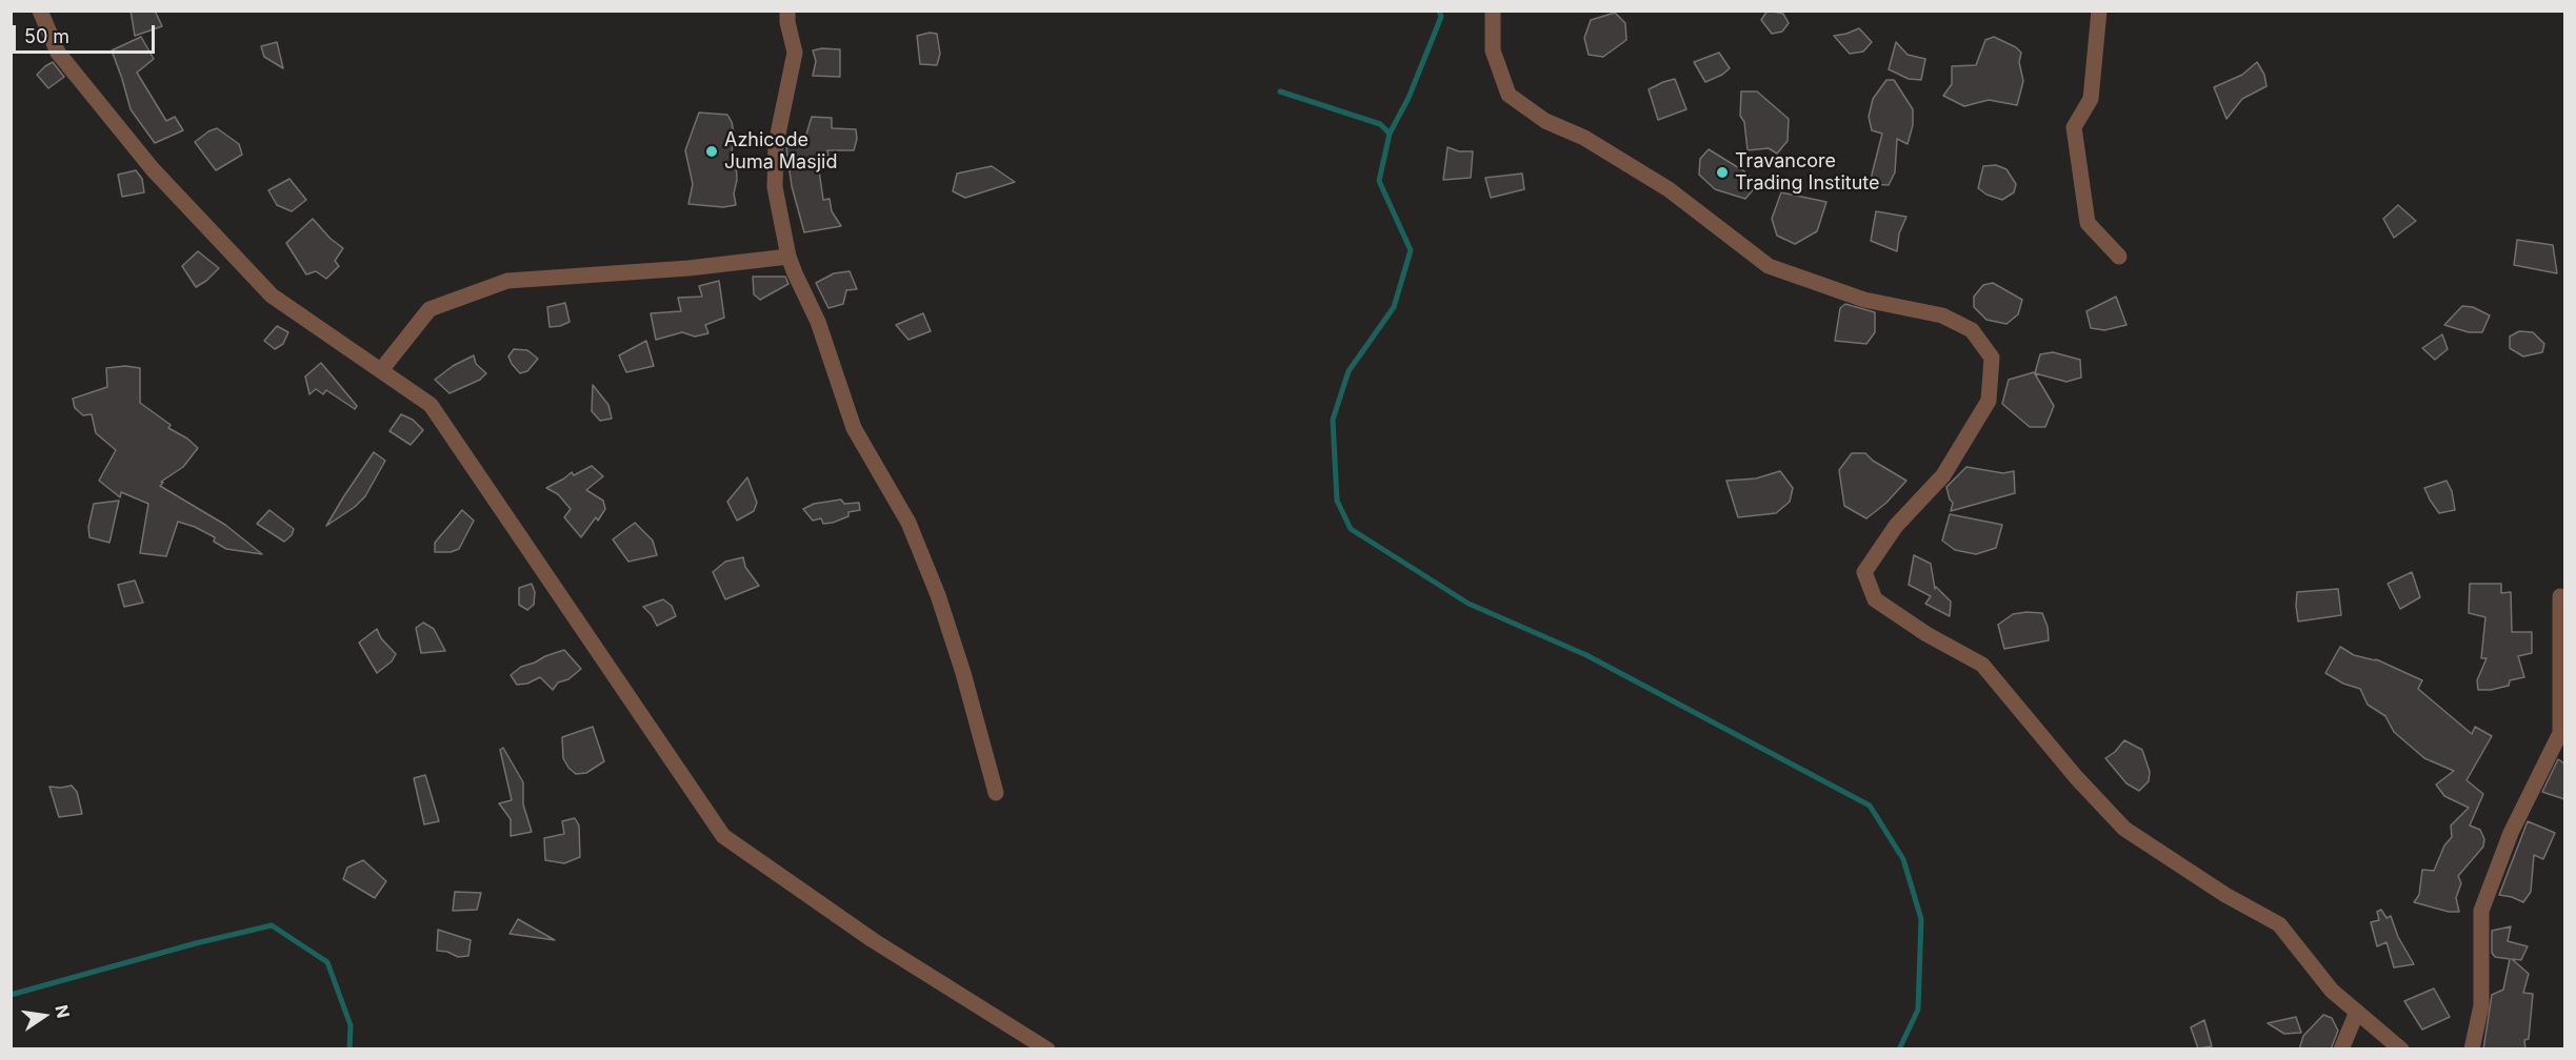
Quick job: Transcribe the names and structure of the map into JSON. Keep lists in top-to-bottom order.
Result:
{
  "places": ["Azhicode Juma Masjid", "Travancore Trading Institute"],
  "scale_bar": "50 m",
  "north": "right"
}
